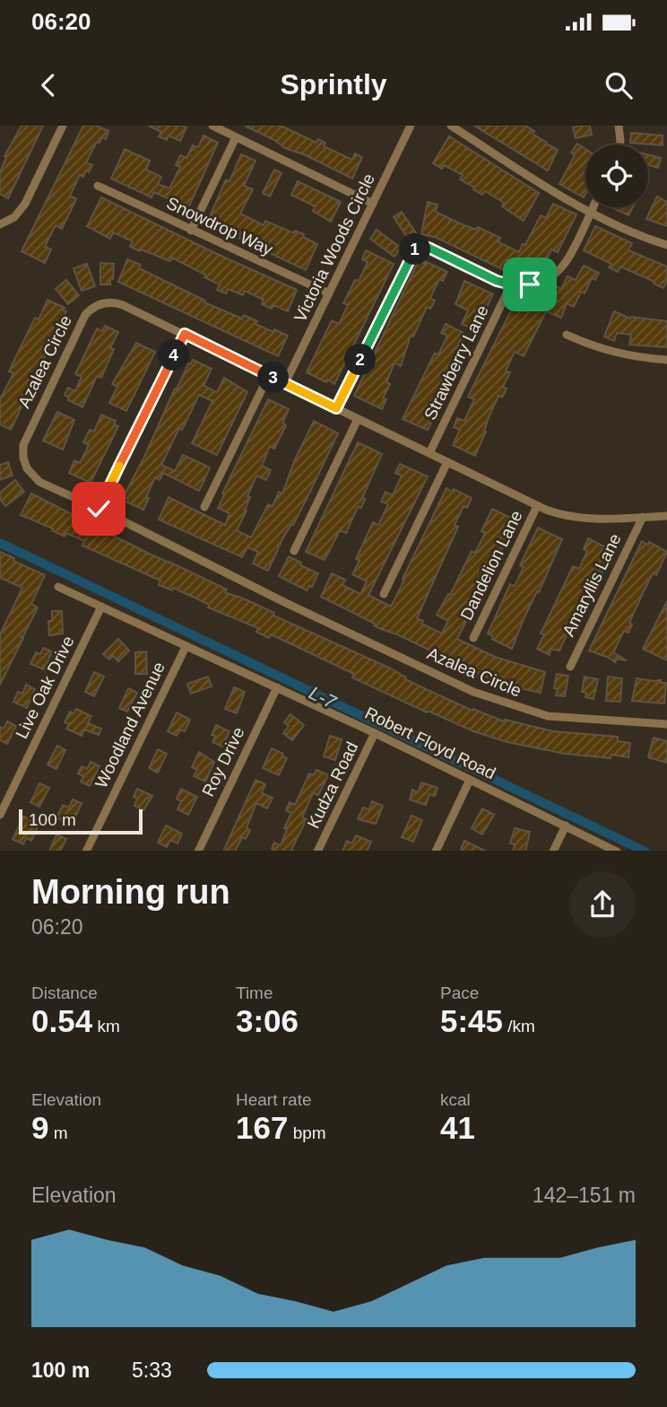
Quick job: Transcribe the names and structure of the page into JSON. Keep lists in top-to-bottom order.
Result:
{
  "streets": {
    "street": [
      "Snowdrop Way",
      "Victoria Woods Circle",
      "Azalea Circle",
      "Strawberry Lane",
      "Dandelion Lane",
      "Amaryllis Lane",
      "Live Oak Drive",
      "Woodland Avenue",
      "Robert Floyd Road",
      "Roy Drive",
      "Kudza Road"
    ]
  },
  "crossings": [
    ["Snowdrop Way", "Victoria Woods Circle"],
    ["Victoria Woods Circle", "Azalea Circle"],
    ["Azalea Circle", "Strawberry Lane"],
    ["Azalea Circle", "Dandelion Lane"],
    ["Azalea Circle", "Amaryllis Lane"],
    ["Live Oak Drive", "Robert Floyd Road"],
    ["Woodland Avenue", "Robert Floyd Road"],
    ["Robert Floyd Road", "Roy Drive"],
    ["Robert Floyd Road", "Kudza Road"]
  ],
  "water": ["L-7"],
  "scale_bar": "100 m",
  "page": {
    "status": "06:20",
    "header": "Sprintly",
    "pins": [
      "1",
      "4",
      "2",
      "3"
    ],
    "scale": "100 m",
    "heading": ["Morning run", "06:20"],
    "stats": [
      ["Distance", "0.54 km"],
      ["Time", "3:06"],
      ["Pace", "5:45 /km"],
      ["Elevation", "9 m"],
      ["Heart rate", "167 bpm"],
      ["kcal", "41"]
    ],
    "chart": ["Elevation", "142–151 m"],
    "list": [
      {
        "name": "100 m",
        "note": "5:33"
      }
    ]
  }
}
